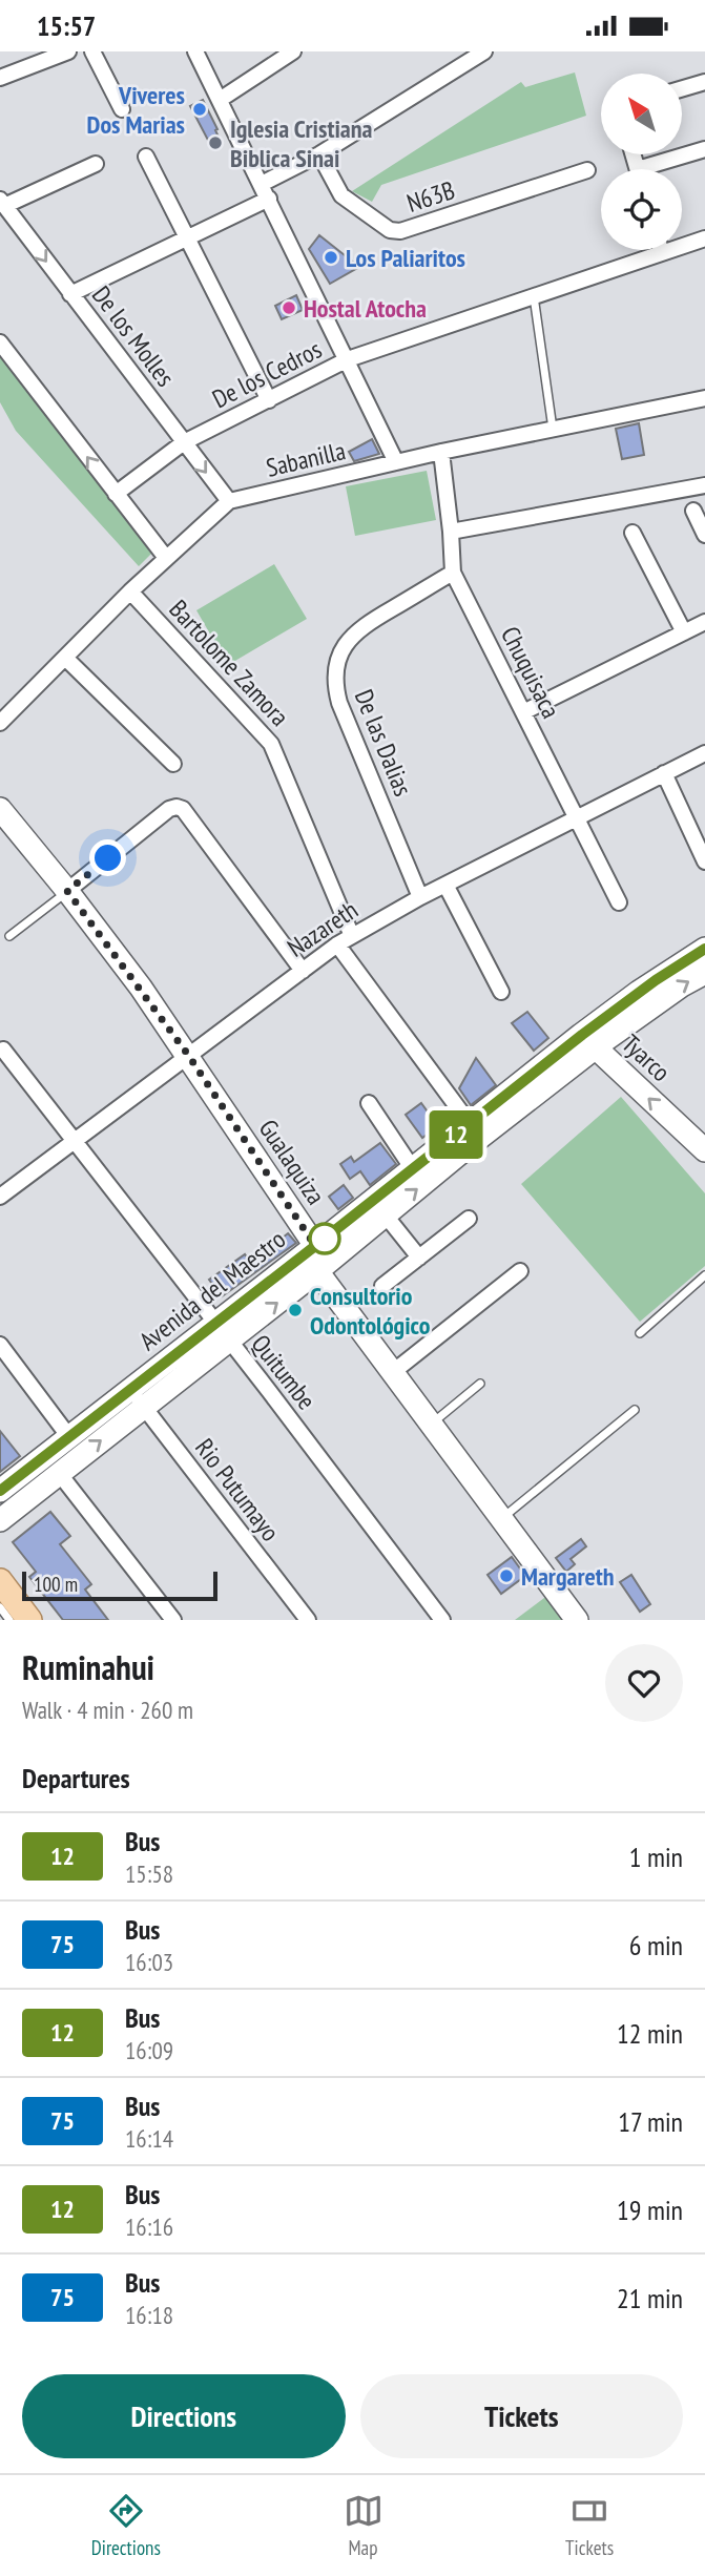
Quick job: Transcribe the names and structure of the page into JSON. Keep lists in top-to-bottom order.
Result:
{
  "streets": {
    "main road": ["Tyarco", "Gualaquiza", "Avenida del Maestro"],
    "street": [
      "N63B",
      "De los Molles",
      "De los Cedros",
      "Sabanilla",
      "Bartolome Zamora",
      "Chuquisaca",
      "De las Dalias",
      "Nazareth",
      "Quitumbe",
      "Rio Putumayo"
    ]
  },
  "crossings": [
    ["De los Molles", "De los Cedros"],
    ["De los Molles", "Sabanilla"],
    ["Sabanilla", "Bartolome Zamora"],
    ["Sabanilla", "Chuquisaca"],
    ["Bartolome Zamora", "Nazareth"],
    ["Chuquisaca", "De las Dalias"],
    ["Chuquisaca", "Nazareth"],
    ["De las Dalias", "Nazareth"],
    ["Nazareth", "Gualaquiza"],
    ["Nazareth", "Quitumbe"],
    ["Tyarco", "Avenida del Maestro"],
    ["Gualaquiza", "Avenida del Maestro"],
    ["Avenida del Maestro", "Quitumbe"],
    ["Avenida del Maestro", "Rio Putumayo"]
  ],
  "one_way": ["Tyarco"],
  "places": [
    "Viveres Dos Marias",
    "Iglesia Cristiana Biblica Sinai",
    "Los Paliaritos",
    "Hostal Atocha",
    "Consultorio Odontológico",
    "Margareth"
  ],
  "lines": ["bus line 12"],
  "scale_bar": "100 m",
  "north": "top left",
  "page": {
    "status": "15:57",
    "on_map": "12",
    "scale": "100 m",
    "heading": [
      ["Ruminahui", "Walk · 4 min · 260 m"],
      "Departures"
    ],
    "list": [
      {
        "mark": "12",
        "name": "Bus",
        "note": "15:58",
        "value": "1 min"
      },
      {
        "mark": "75",
        "name": "Bus",
        "note": "16:03",
        "value": "6 min"
      },
      {
        "mark": "12",
        "name": "Bus",
        "note": "16:09",
        "value": "12 min"
      },
      {
        "mark": "75",
        "name": "Bus",
        "note": "16:14",
        "value": "17 min"
      },
      {
        "mark": "12",
        "name": "Bus",
        "note": "16:16",
        "value": "19 min"
      },
      {
        "mark": "75",
        "name": "Bus",
        "note": "16:18",
        "value": "21 min"
      }
    ],
    "buttons": ["Directions", "Tickets"],
    "tabs": ["Directions", "Map", "Tickets"]
  }
}
